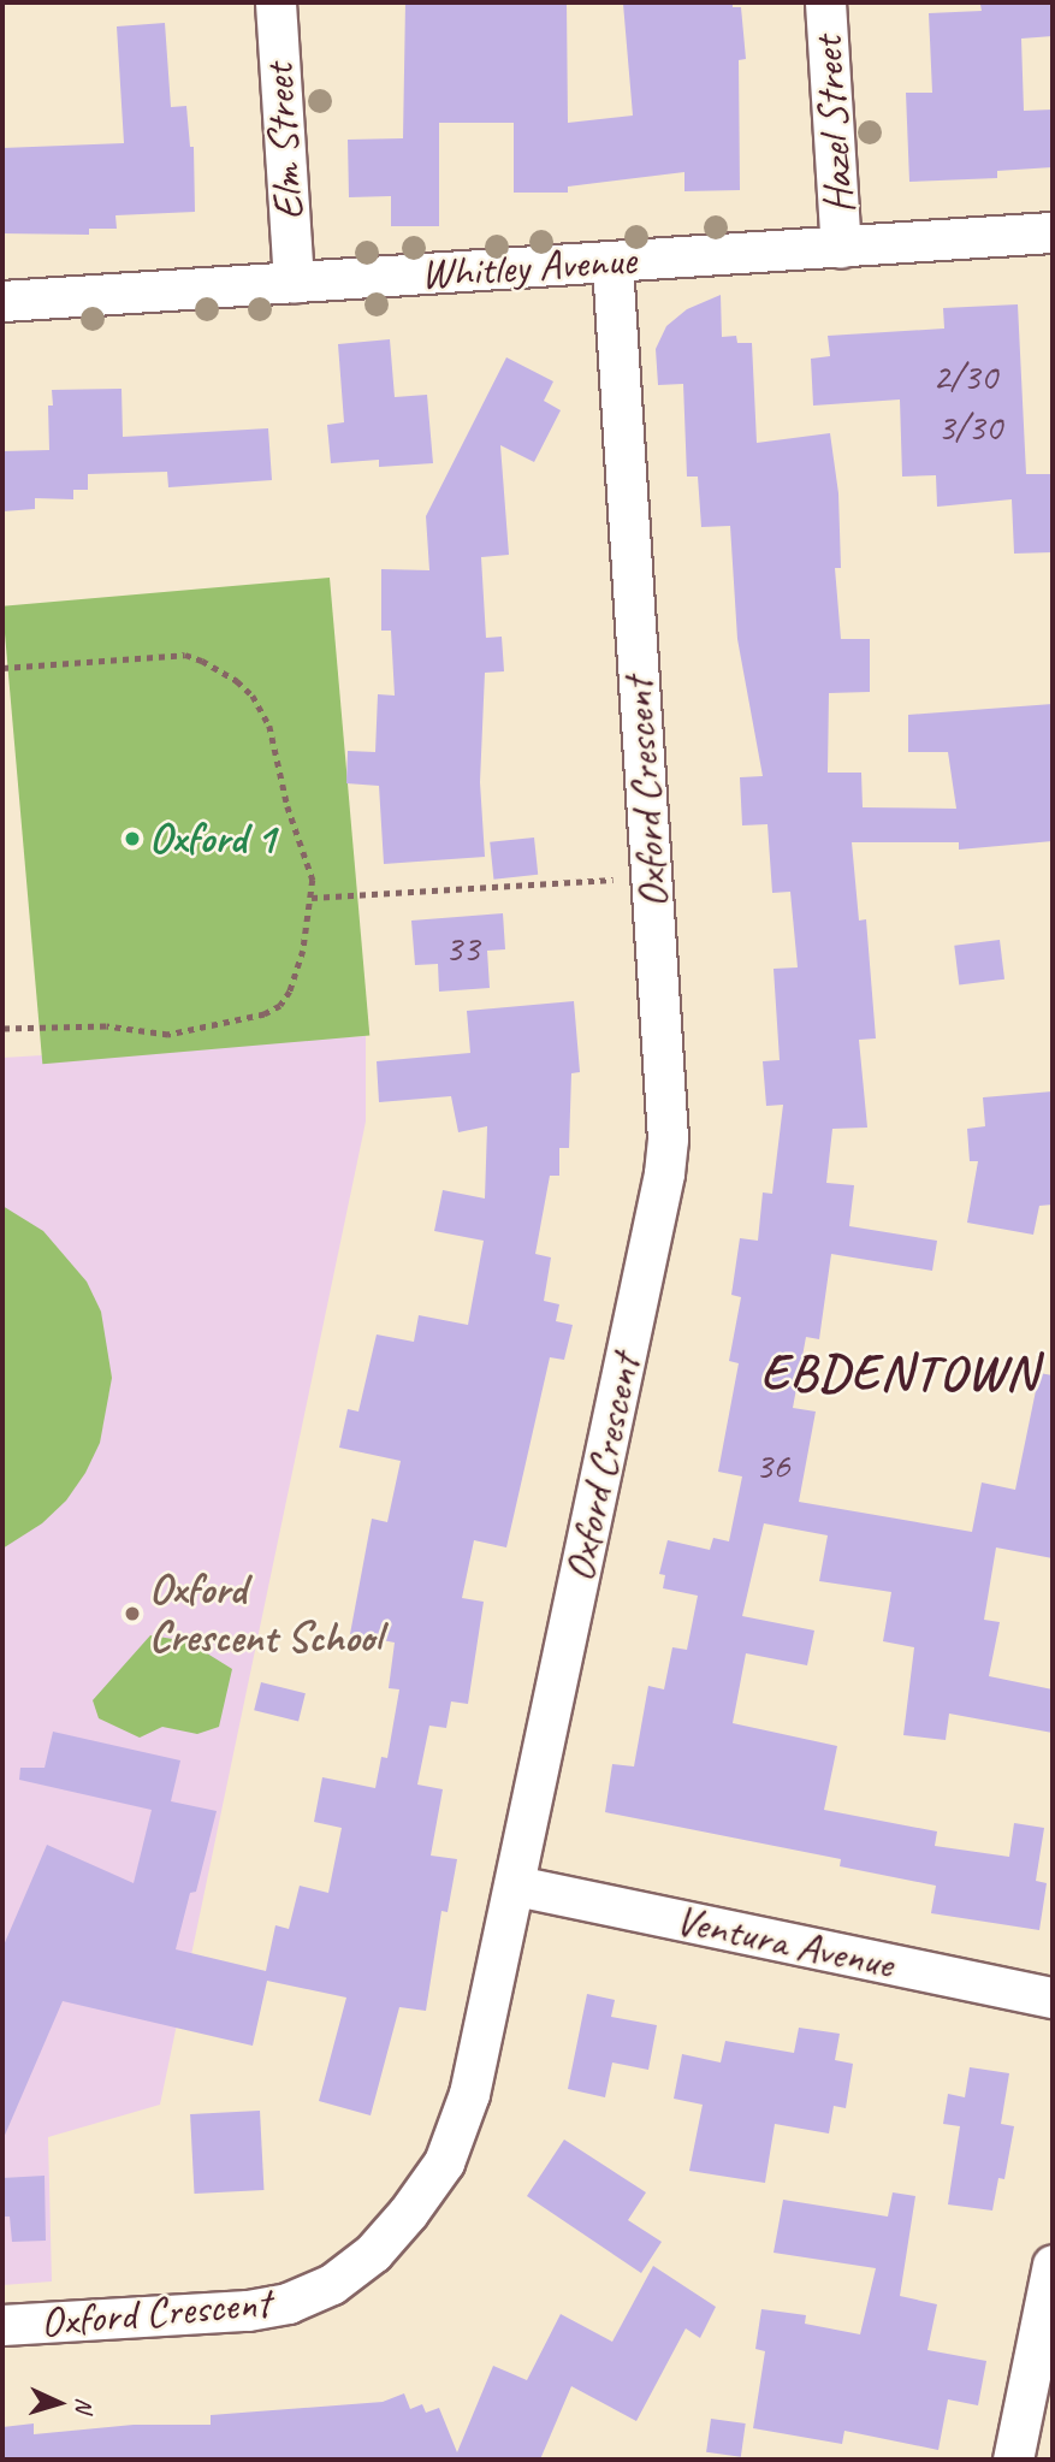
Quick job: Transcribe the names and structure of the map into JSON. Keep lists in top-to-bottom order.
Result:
{
  "streets": {
    "street": [
      "Hazel Street",
      "Elm Street",
      "Whitley Avenue",
      "Oxford Crescent",
      "Ventura Avenue"
    ]
  },
  "crossings": [
    ["Hazel Street", "Whitley Avenue"],
    ["Elm Street", "Whitley Avenue"],
    ["Whitley Avenue", "Oxford Crescent"],
    ["Oxford Crescent", "Ventura Avenue"]
  ],
  "districts": ["EBDENTOWN"],
  "places": ["Oxford 1", "Oxford Crescent School"],
  "house_numbers": [
    "2/30",
    "3/30",
    "33",
    "36"
  ],
  "north": "right"
}
